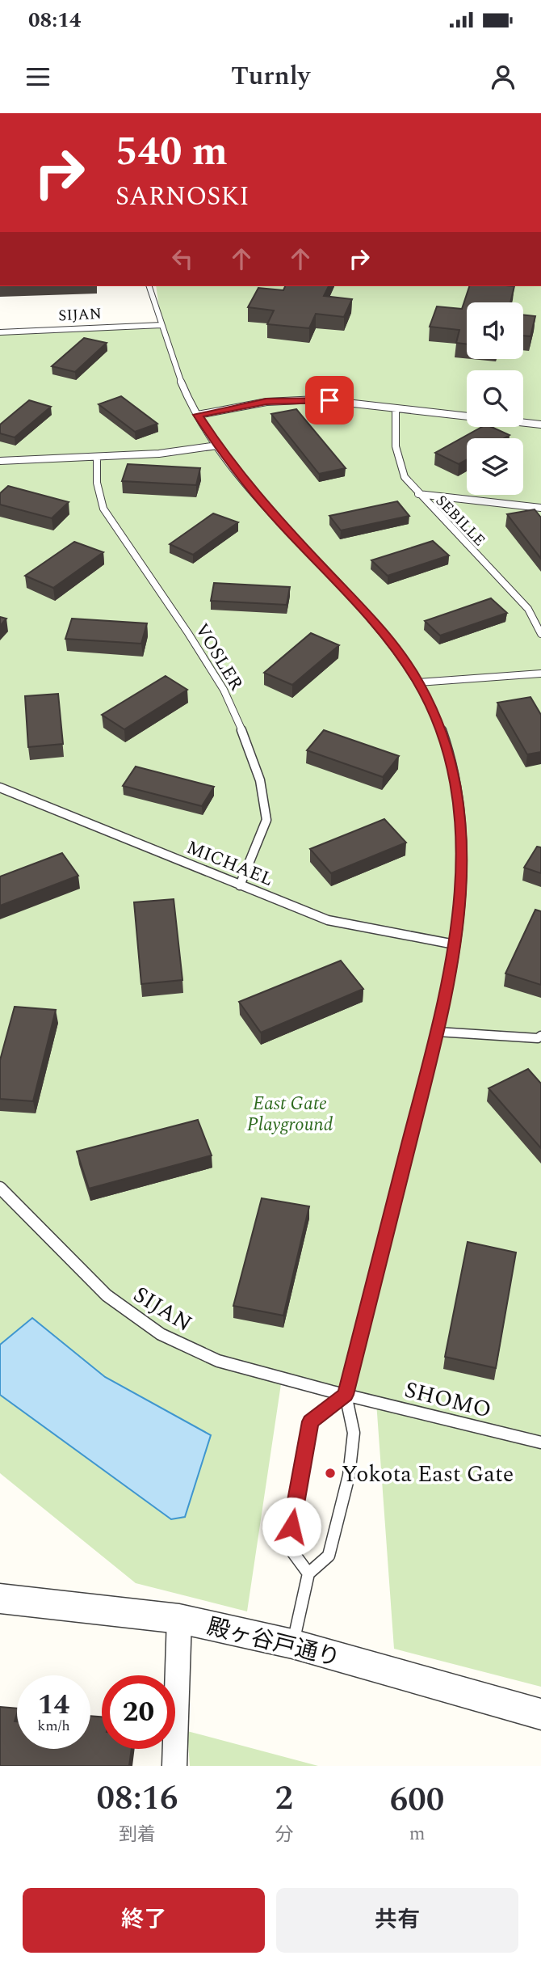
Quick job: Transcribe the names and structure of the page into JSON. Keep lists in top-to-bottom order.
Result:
{
  "streets": {
    "street": ["殿ヶ谷戸通り"],
    "lane": [
      "SIJAN",
      "SEBILLE",
      "VOSLER",
      "MICHAEL",
      "SHOMO"
    ]
  },
  "crossings": [
    ["SIJAN", "SHOMO"],
    ["VOSLER", "MICHAEL"]
  ],
  "parks": ["East Gate Playground"],
  "places": ["Yokota East Gate"],
  "page": {
    "status": "08:14",
    "header": "Turnly",
    "turn": ["540 m", "SARNOSKI"],
    "speed": "14 km/h",
    "limit": "20",
    "eta": [
      "08:16",
      "到着",
      "2",
      "分",
      "600",
      "m"
    ],
    "buttons": ["終了", "共有"]
  }
}
